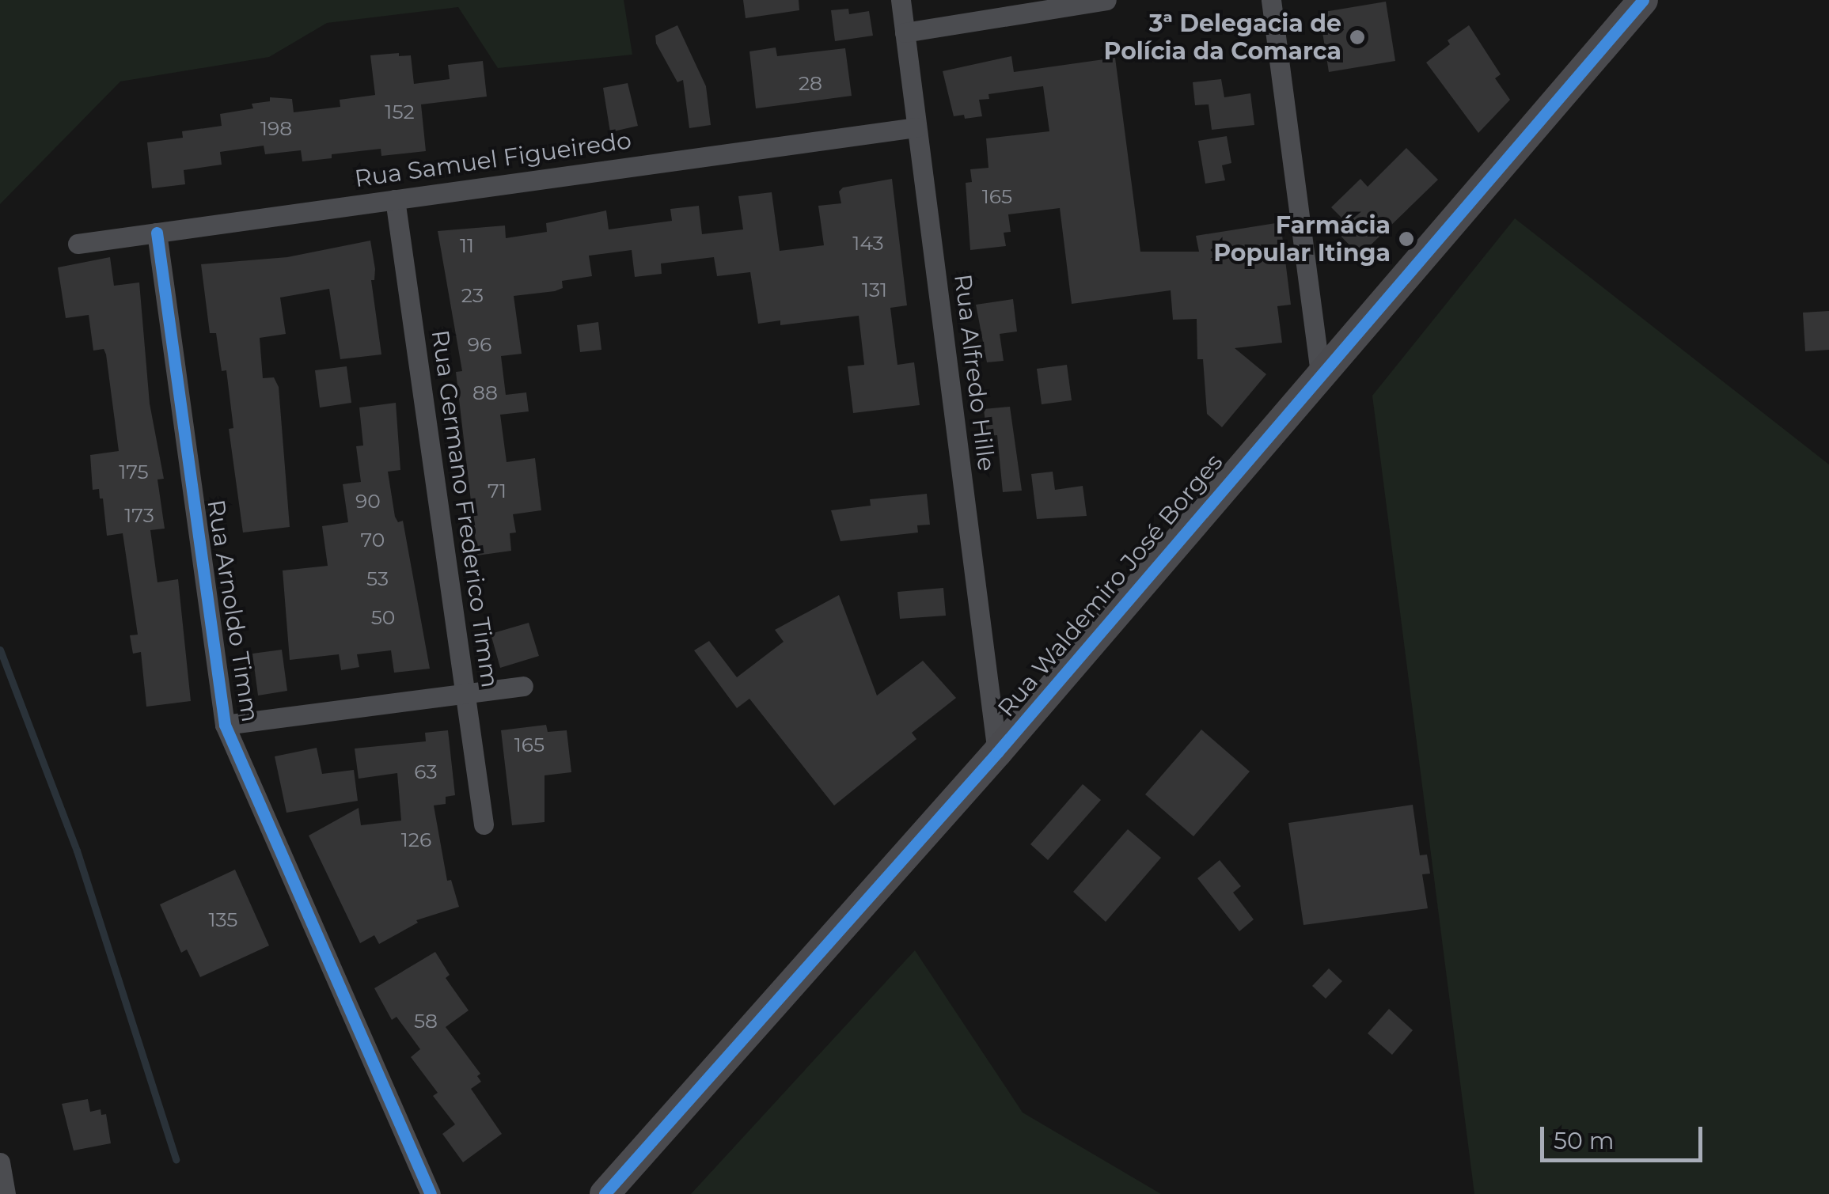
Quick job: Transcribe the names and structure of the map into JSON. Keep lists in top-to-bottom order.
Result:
{
  "streets": {
    "main road": ["Rua Waldemiro José Borges"],
    "street": [
      "Rua Samuel Figueiredo",
      "Rua Alfredo Hille",
      "Rua Germano Frederico Timm",
      "Rua Arnoldo Timm"
    ]
  },
  "crossings": [
    ["Rua Samuel Figueiredo", "Rua Alfredo Hille"],
    ["Rua Samuel Figueiredo", "Rua Germano Frederico Timm"],
    ["Rua Samuel Figueiredo", "Rua Arnoldo Timm"],
    ["Rua Alfredo Hille", "Rua Waldemiro José Borges"]
  ],
  "places": ["3ª Delegacia de Polícia da Comarca", "Farmácia Popular Itinga"],
  "house_numbers": [
    "28",
    "152",
    "198",
    "165",
    "143",
    "11",
    "131",
    "23",
    "96",
    "88",
    "175",
    "71",
    "90",
    "173",
    "70",
    "53",
    "50",
    "165",
    "63",
    "126",
    "135",
    "58"
  ],
  "scale_bar": "50 m"
}
